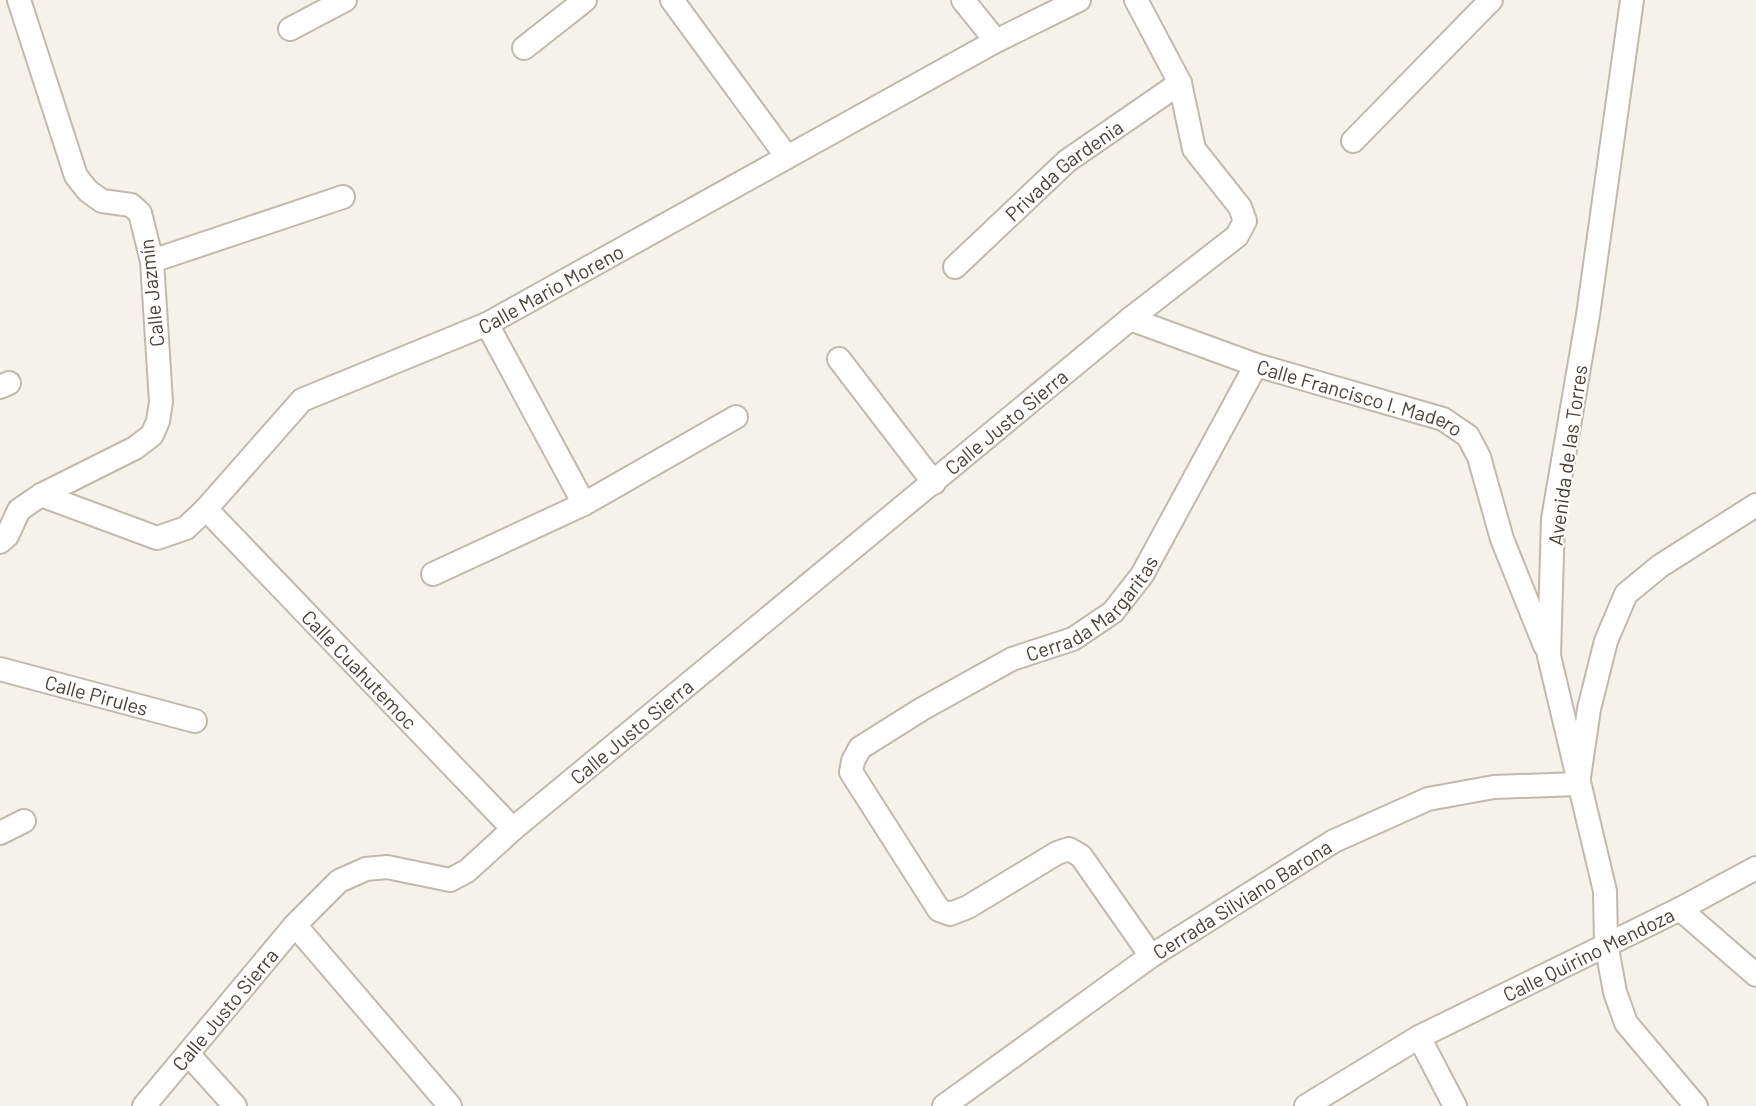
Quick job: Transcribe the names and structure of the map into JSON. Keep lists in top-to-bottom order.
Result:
{
  "streets": {
    "street": [
      "Privada Gardenia",
      "Calle Mario Moreno",
      "Calle Jazmín",
      "Calle Francisco I. Madero",
      "Calle Justo Sierra",
      "Avenida de las Torres",
      "Cerrada Margaritas",
      "Calle Cuahutemoc",
      "Calle Pirules",
      "Cerrada Silviano Barona",
      "Calle Quirino Mendoza"
    ]
  },
  "crossings": [
    ["Privada Gardenia", "Calle Justo Sierra"],
    ["Calle Mario Moreno", "Calle Jazmín"],
    ["Calle Mario Moreno", "Calle Cuahutemoc"],
    ["Calle Francisco I. Madero", "Calle Justo Sierra"],
    ["Calle Francisco I. Madero", "Avenida de las Torres"],
    ["Calle Francisco I. Madero", "Cerrada Margaritas"],
    ["Calle Justo Sierra", "Calle Cuahutemoc"],
    ["Avenida de las Torres", "Cerrada Silviano Barona"],
    ["Avenida de las Torres", "Calle Quirino Mendoza"],
    ["Cerrada Margaritas", "Cerrada Silviano Barona"]
  ]
}
